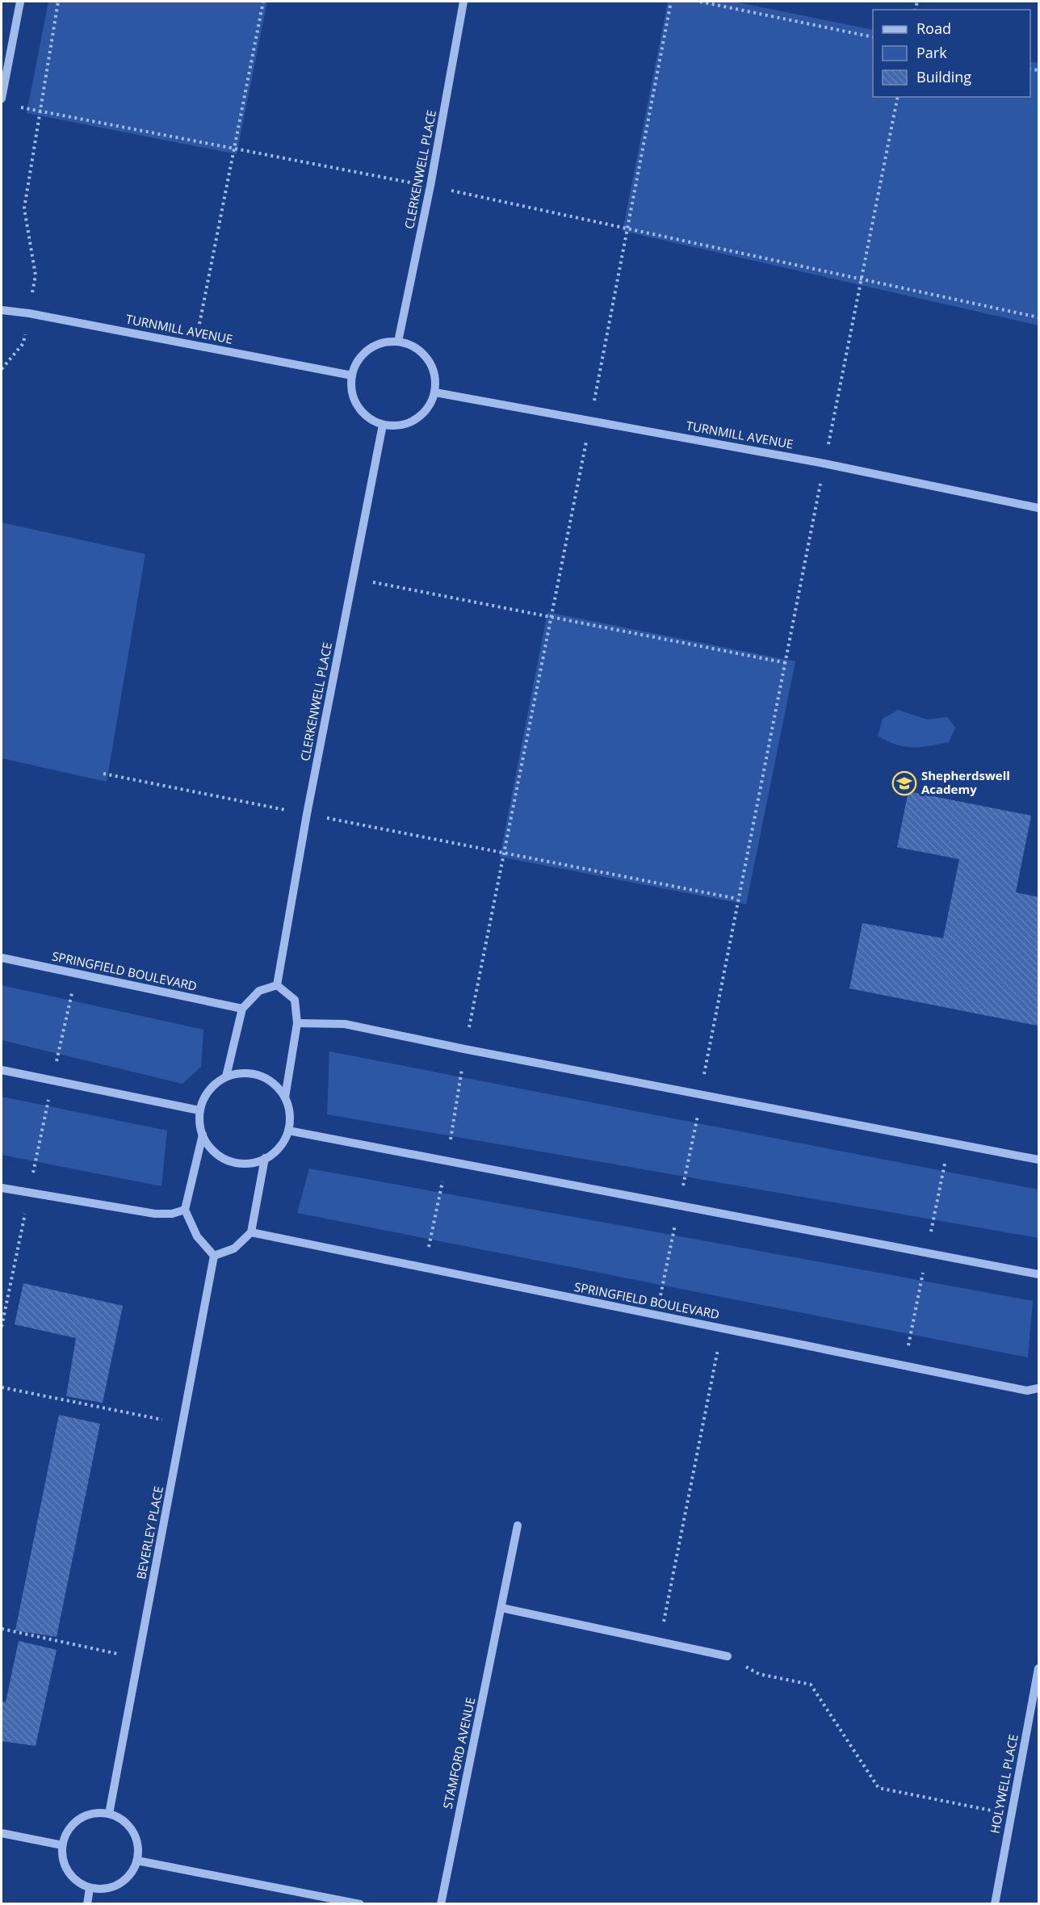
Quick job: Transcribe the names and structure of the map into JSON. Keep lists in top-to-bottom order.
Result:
{
  "streets": {
    "street": [
      "CLERKENWELL PLACE",
      "TURNMILL AVENUE",
      "SPRINGFIELD BOULEVARD",
      "BEVERLEY PLACE",
      "STAMFORD AVENUE",
      "HOLYWELL PLACE"
    ]
  },
  "crossings": [
    ["CLERKENWELL PLACE", "TURNMILL AVENUE"]
  ],
  "places": {
    "school or university": ["Shepherdswell Academy"]
  },
  "legend": ["Road", "Park", "Building"]
}
